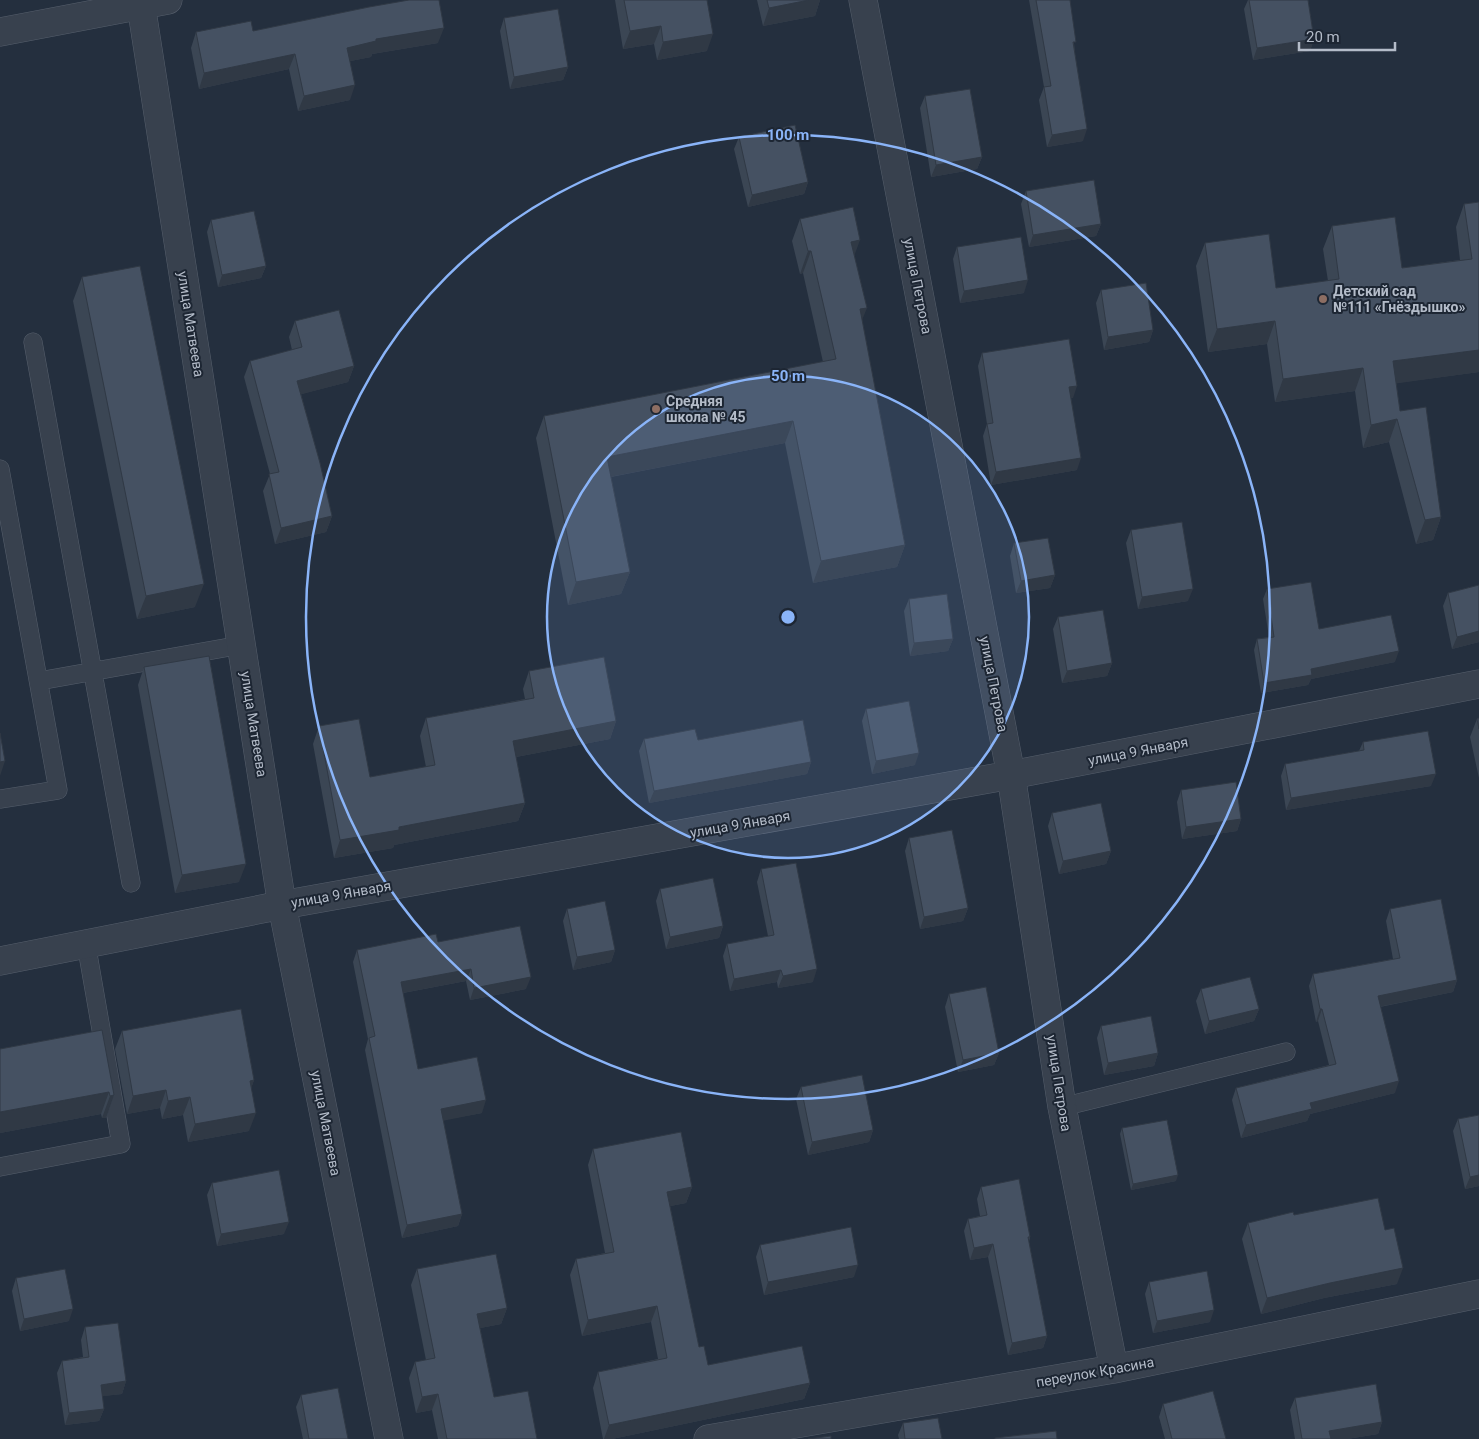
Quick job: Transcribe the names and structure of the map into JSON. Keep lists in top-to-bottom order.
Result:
{
  "streets": {
    "street": [
      "улица Петрова",
      "улица Матвеева",
      "улица 9 Января",
      "переулок Красина"
    ]
  },
  "crossings": [
    ["улица Петрова", "улица 9 Января"],
    ["улица Петрова", "переулок Красина"],
    ["улица Матвеева", "улица 9 Января"]
  ],
  "places": ["Детский сад №111 «Гнёздышко»", "Средняя школа № 45"],
  "scale_bar": "20 m",
  "rings": ["100 m", "50 m"]
}
